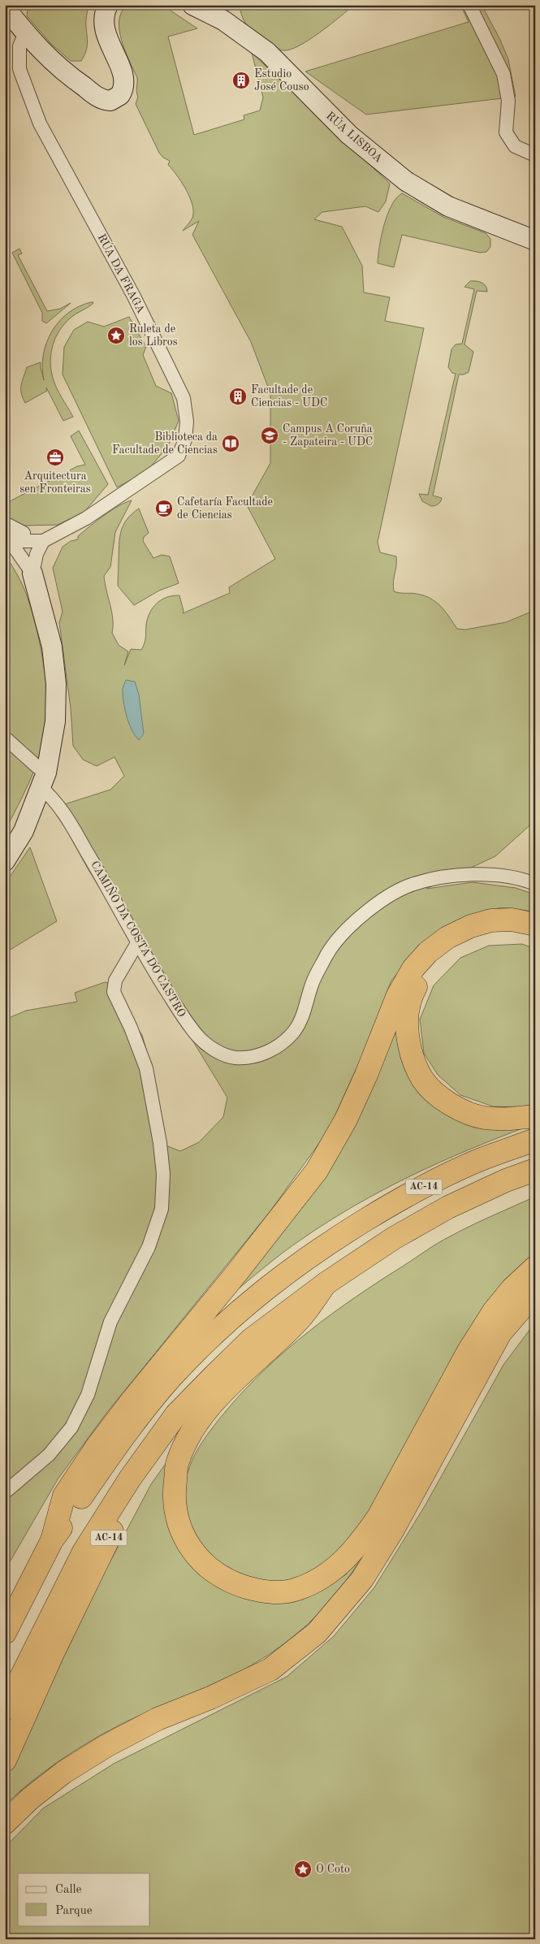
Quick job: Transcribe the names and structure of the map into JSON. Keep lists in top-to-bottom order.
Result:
{
  "streets": {
    "highway": ["AC-14"],
    "street": ["RÚA LISBOA", "RÚA DA FRAGA", "CAMIÑO DA COSTA DO CASTRO"]
  },
  "places": {
    "building": ["Estudio José Couso", "Facultade de Ciencias - UDC"],
    "place": ["Ruleta de los Libros", "O Coto"],
    "school or university": ["Campus A Coruña - Zapateira - UDC"],
    "library": ["Biblioteca da Facultade de Ciencias"],
    "office": ["Arquitectura sen Fronteiras"],
    "cafe": ["Cafetaría Facultade de Ciencias"]
  },
  "legend": ["Calle", "Parque"]
}
